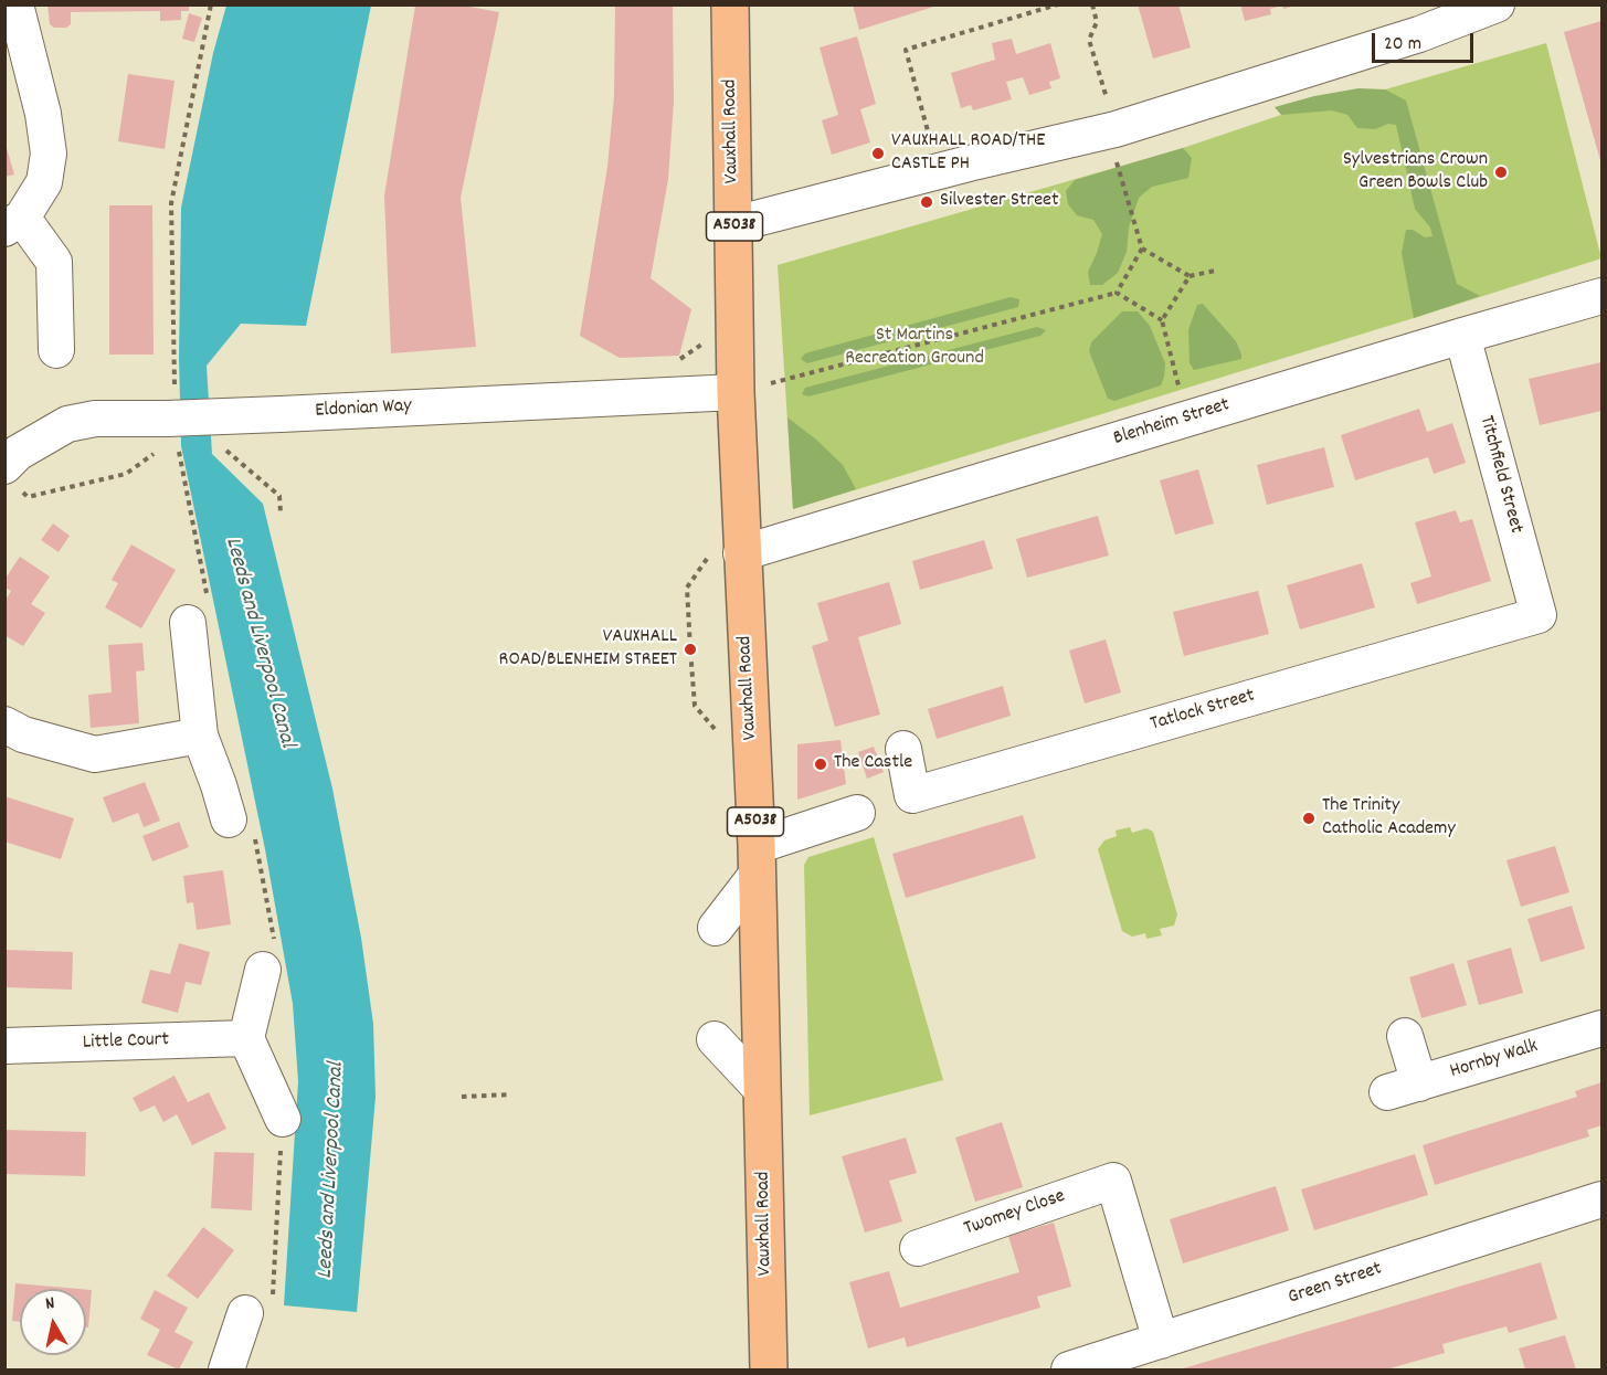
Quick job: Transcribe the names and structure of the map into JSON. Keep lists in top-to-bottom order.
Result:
{
  "streets": {
    "main road": ["Vauxhall Road", "A5038"],
    "street": [
      "Eldonian Way",
      "Blenheim Street",
      "Titchfield Street",
      "Tatlock Street",
      "Little Court",
      "Hornby Walk",
      "Twomey Close",
      "Green Street"
    ]
  },
  "crossings": [
    ["Vauxhall Road", "Eldonian Way"],
    ["Vauxhall Road", "Blenheim Street"],
    ["Blenheim Street", "Titchfield Street"],
    ["Titchfield Street", "Tatlock Street"],
    ["Twomey Close", "Green Street"]
  ],
  "water": ["Leeds and Liverpool Canal"],
  "parks": ["St Martins Recreation Ground"],
  "places": [
    "VAUXHALL ROAD/THE CASTLE PH",
    "Sylvestrians Crown Green Bowls Club",
    "Silvester Street",
    "VAUXHALL ROAD/BLENHEIM STREET",
    "The Castle",
    "The Trinity Catholic Academy"
  ],
  "scale_bar": "20 m",
  "north": "top"
}
